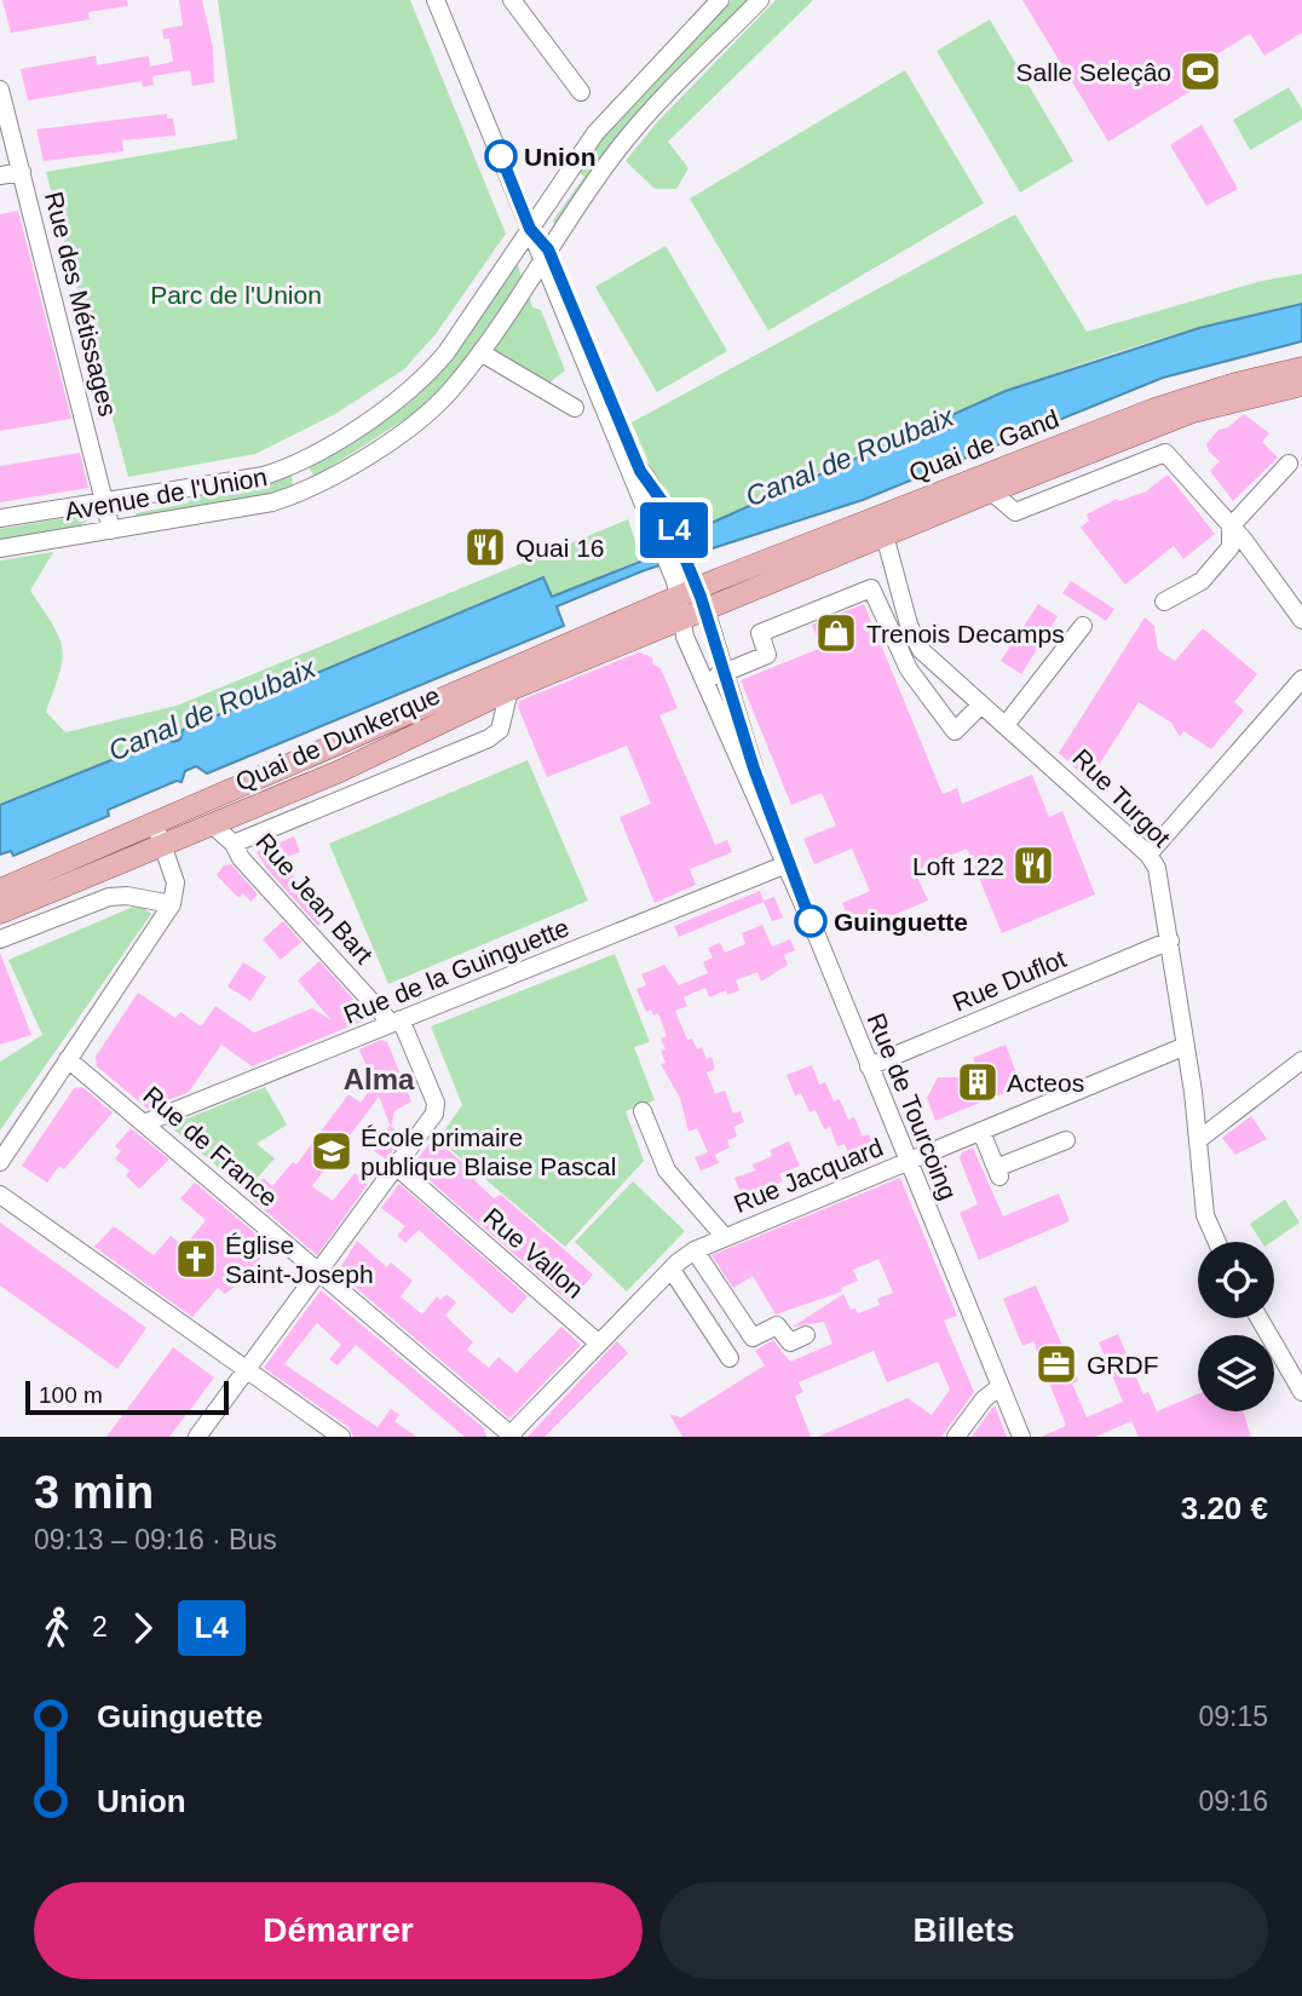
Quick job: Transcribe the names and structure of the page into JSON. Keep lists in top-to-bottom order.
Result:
{
  "streets": {
    "main road": ["Quai de Gand", "Quai de Dunkerque"],
    "street": [
      "Rue des Métissages",
      "Avenue de l'Union",
      "Rue Turgot",
      "Rue Jean Bart",
      "Rue de la Guinguette",
      "Rue Duflot",
      "Rue de Tourcoing",
      "Rue de France",
      "Rue Jacquard",
      "Rue Vallon"
    ]
  },
  "crossings": [
    ["Rue des Métissages", "Avenue de l'Union"],
    ["Quai de Gand", "Quai de Dunkerque"],
    ["Quai de Gand", "Rue Turgot"],
    ["Quai de Gand", "Rue de Tourcoing"],
    ["Quai de Dunkerque", "Rue Jean Bart"],
    ["Quai de Dunkerque", "Rue de Tourcoing"],
    ["Rue Turgot", "Rue Duflot"],
    ["Rue Turgot", "Rue Jacquard"],
    ["Rue Jean Bart", "Rue de la Guinguette"],
    ["Rue de la Guinguette", "Rue de Tourcoing"],
    ["Rue de la Guinguette", "Rue de France"],
    ["Rue Duflot", "Rue de Tourcoing"],
    ["Rue de Tourcoing", "Rue Jacquard"],
    ["Rue de France", "Rue Jacquard"],
    ["Rue Jacquard", "Rue Vallon"]
  ],
  "districts": ["Alma"],
  "water": ["Canal de Roubaix"],
  "parks": ["Parc de l'Union"],
  "places": {
    "sports": ["Salle Seleçâo"],
    "other": ["Union", "Guinguette"],
    "restaurant": ["Quai 16", "Loft 122"],
    "shop": ["Trenois Decamps"],
    "building": ["Acteos"],
    "school or university": ["École primaire publique Blaise Pascal"],
    "church": ["Église Saint-Joseph"],
    "office": ["GRDF"]
  },
  "lines": ["bus line L4"],
  "scale_bar": "100 m",
  "page": {
    "on_map": "L4",
    "scale": "100 m",
    "heading": ["3 min", "09:13 – 09:16 · Bus", "3.20 €"],
    "legs": ["2", "L4"],
    "list": [
      {
        "name": "Guinguette",
        "value": "09:15"
      },
      {
        "name": "Union",
        "value": "09:16"
      }
    ],
    "buttons": ["Démarrer", "Billets"]
  }
}
